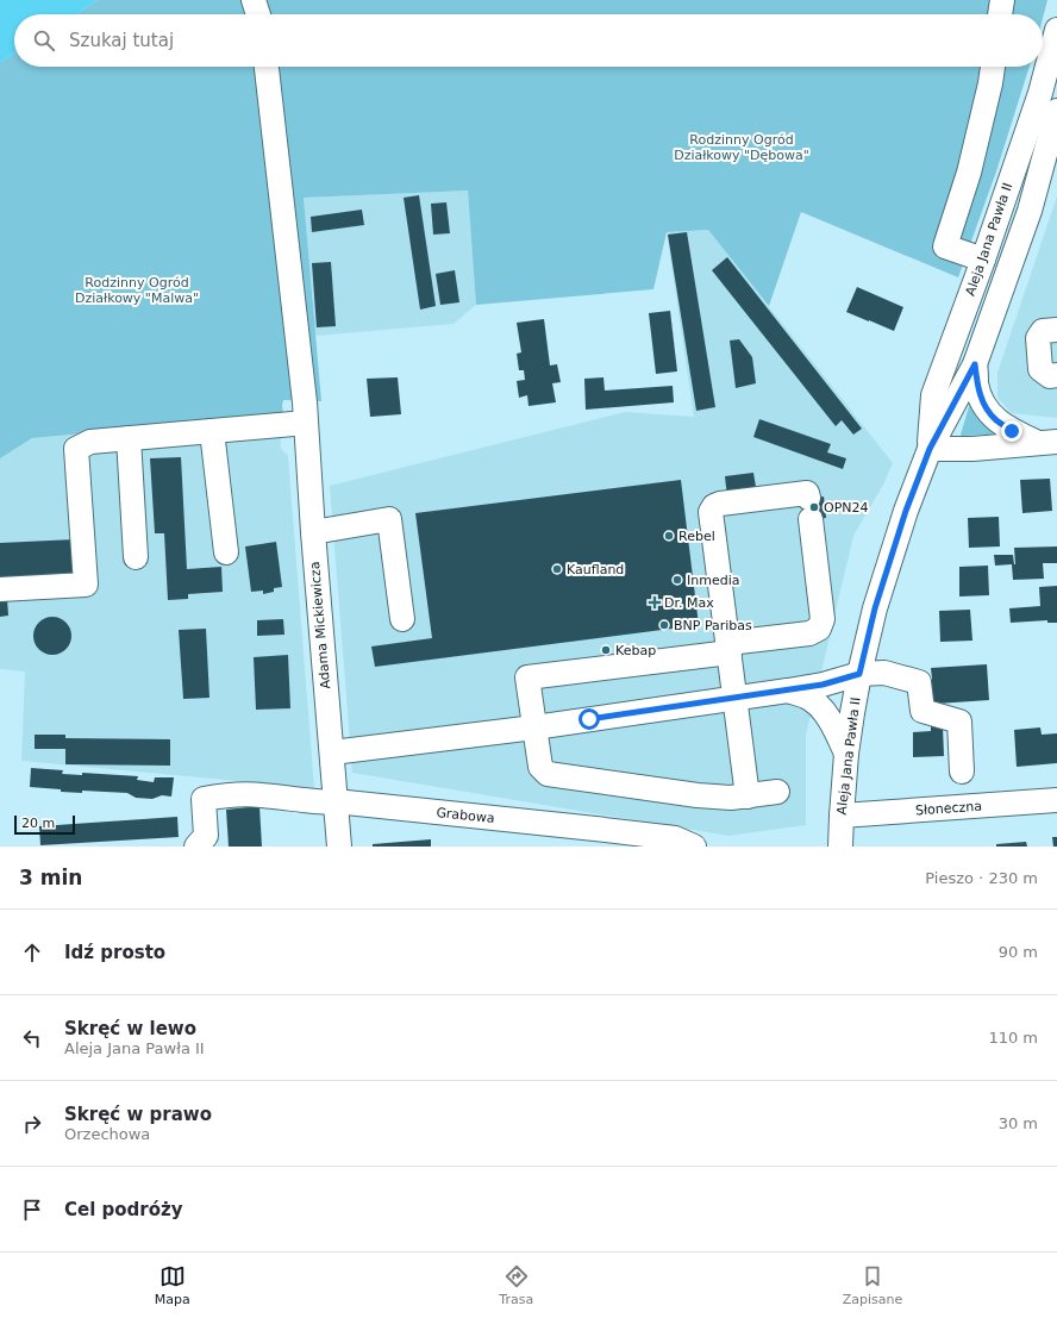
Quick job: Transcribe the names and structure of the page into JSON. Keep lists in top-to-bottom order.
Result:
{
  "streets": {
    "street": [
      "Aleja Jana Pawła II",
      "Adama Mickiewicza",
      "Słoneczna",
      "Grabowa"
    ]
  },
  "crossings": [
    ["Aleja Jana Pawła II", "Słoneczna"],
    ["Adama Mickiewicza", "Grabowa"]
  ],
  "parks": ["Rodzinny Ogród Działkowy \"Dębowa\"", "Rodzinny Ogród Działkowy \"Malwa\""],
  "places": {
    "other": [
      "OPN24",
      "Rebel",
      "Kaufland",
      "Inmedia",
      "BNP Paribas",
      "Kebap"
    ],
    "health": ["Dr. Max"]
  },
  "scale_bar": "20 m",
  "page": {
    "search": "Szukaj tutaj",
    "scale": "20 m",
    "heading": ["3 min", "Pieszo · 230 m"],
    "list": [
      ["Idź prosto", "90 m"],
      ["Skręć w lewo", "Aleja Jana Pawła II", "110 m"],
      ["Skręć w prawo", "Orzechowa", "30 m"],
      "Cel podróży"
    ],
    "nav": ["Mapa", "Trasa", "Zapisane"]
  }
}
